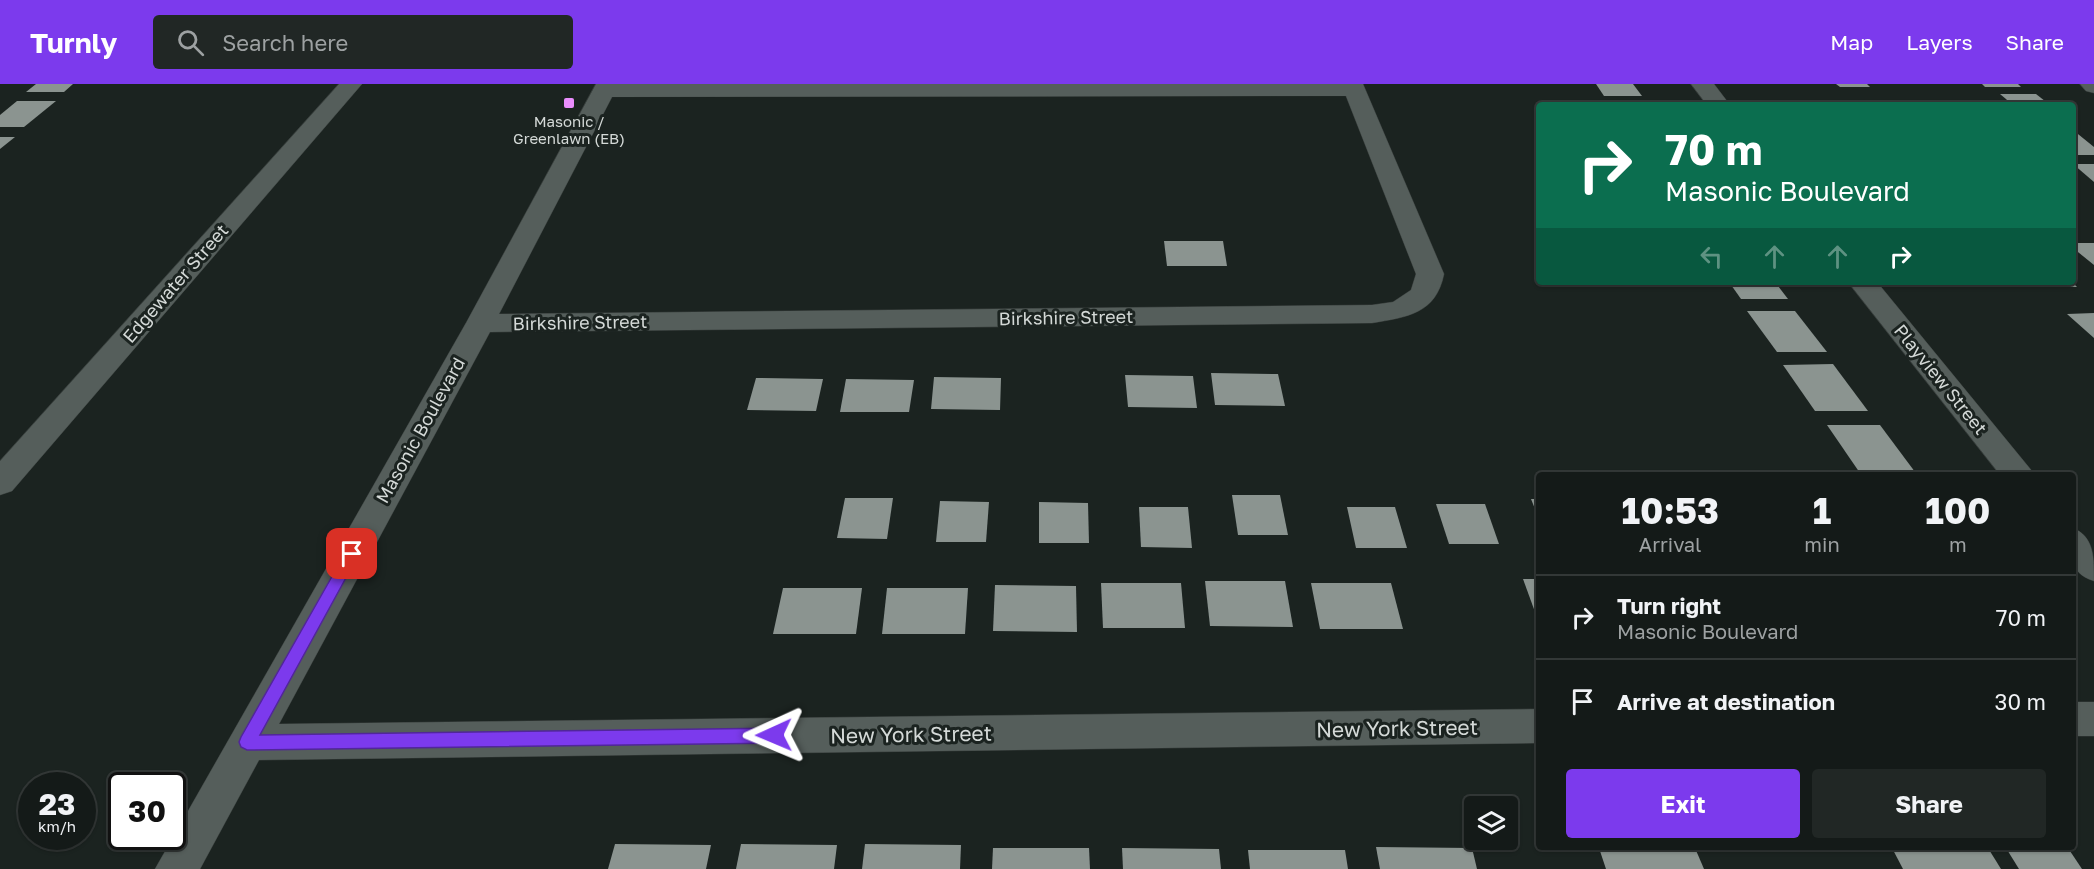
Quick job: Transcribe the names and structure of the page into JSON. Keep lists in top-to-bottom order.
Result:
{
  "streets": {
    "street": [
      "Edgewater Street",
      "Birkshire Street",
      "Playview Street",
      "Masonic Boulevard",
      "New York Street"
    ]
  },
  "crossings": [
    ["Birkshire Street", "Masonic Boulevard"],
    ["Masonic Boulevard", "New York Street"]
  ],
  "places": {
    "transit": ["Masonic / Greenlawn (EB)"]
  },
  "page": {
    "header": "Turnly",
    "search": "Search here",
    "nav": ["Map", "Layers", "Share"],
    "turn": ["70 m", "Masonic Boulevard"],
    "eta": [
      "10:53",
      "Arrival",
      "1",
      "min",
      "100",
      "m"
    ],
    "list": [
      {
        "name": "Turn right",
        "note": "Masonic Boulevard",
        "value": "70 m"
      },
      {
        "name": "Arrive at destination",
        "value": "30 m"
      }
    ],
    "buttons": ["Exit", "Share"],
    "speed": "23 km/h",
    "limit": "30"
  }
}
